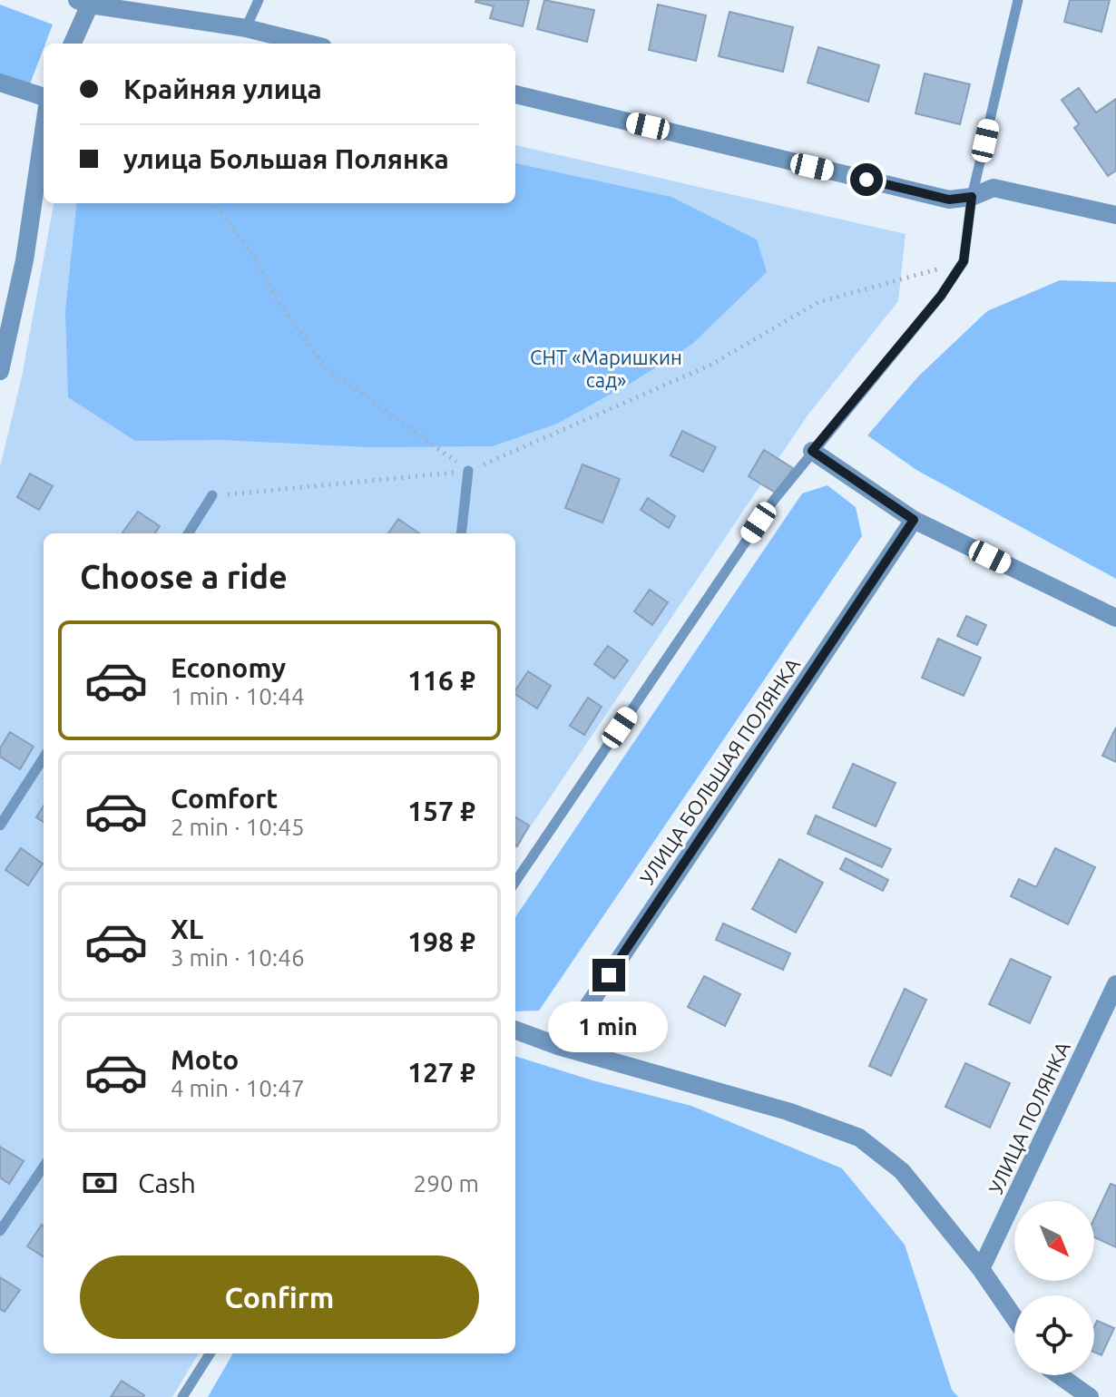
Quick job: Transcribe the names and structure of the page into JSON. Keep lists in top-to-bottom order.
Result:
{
  "streets": {
    "street": ["УЛИЦА БОЛЬШАЯ ПОЛЯНКА", "УЛИЦА ПОЛЯНКА"]
  },
  "parks": ["СНТ «Маришкин сад»"],
  "north": "bottom right",
  "page": {
    "banner": ["Крайняя улица", "улица Большая Полянка"],
    "heading": "Choose a ride",
    "list": [
      {
        "name": "Economy",
        "note": "1 min · 10:44",
        "value": "116 ₽"
      },
      {
        "name": "Comfort",
        "note": "2 min · 10:45",
        "value": "157 ₽"
      },
      {
        "name": "XL",
        "note": "3 min · 10:46",
        "value": "198 ₽"
      },
      {
        "name": "Moto",
        "note": "4 min · 10:47",
        "value": "127 ₽"
      }
    ],
    "bubble": "1 min",
    "pay": ["Cash", "290 m"],
    "buttons": "Confirm"
  }
}
